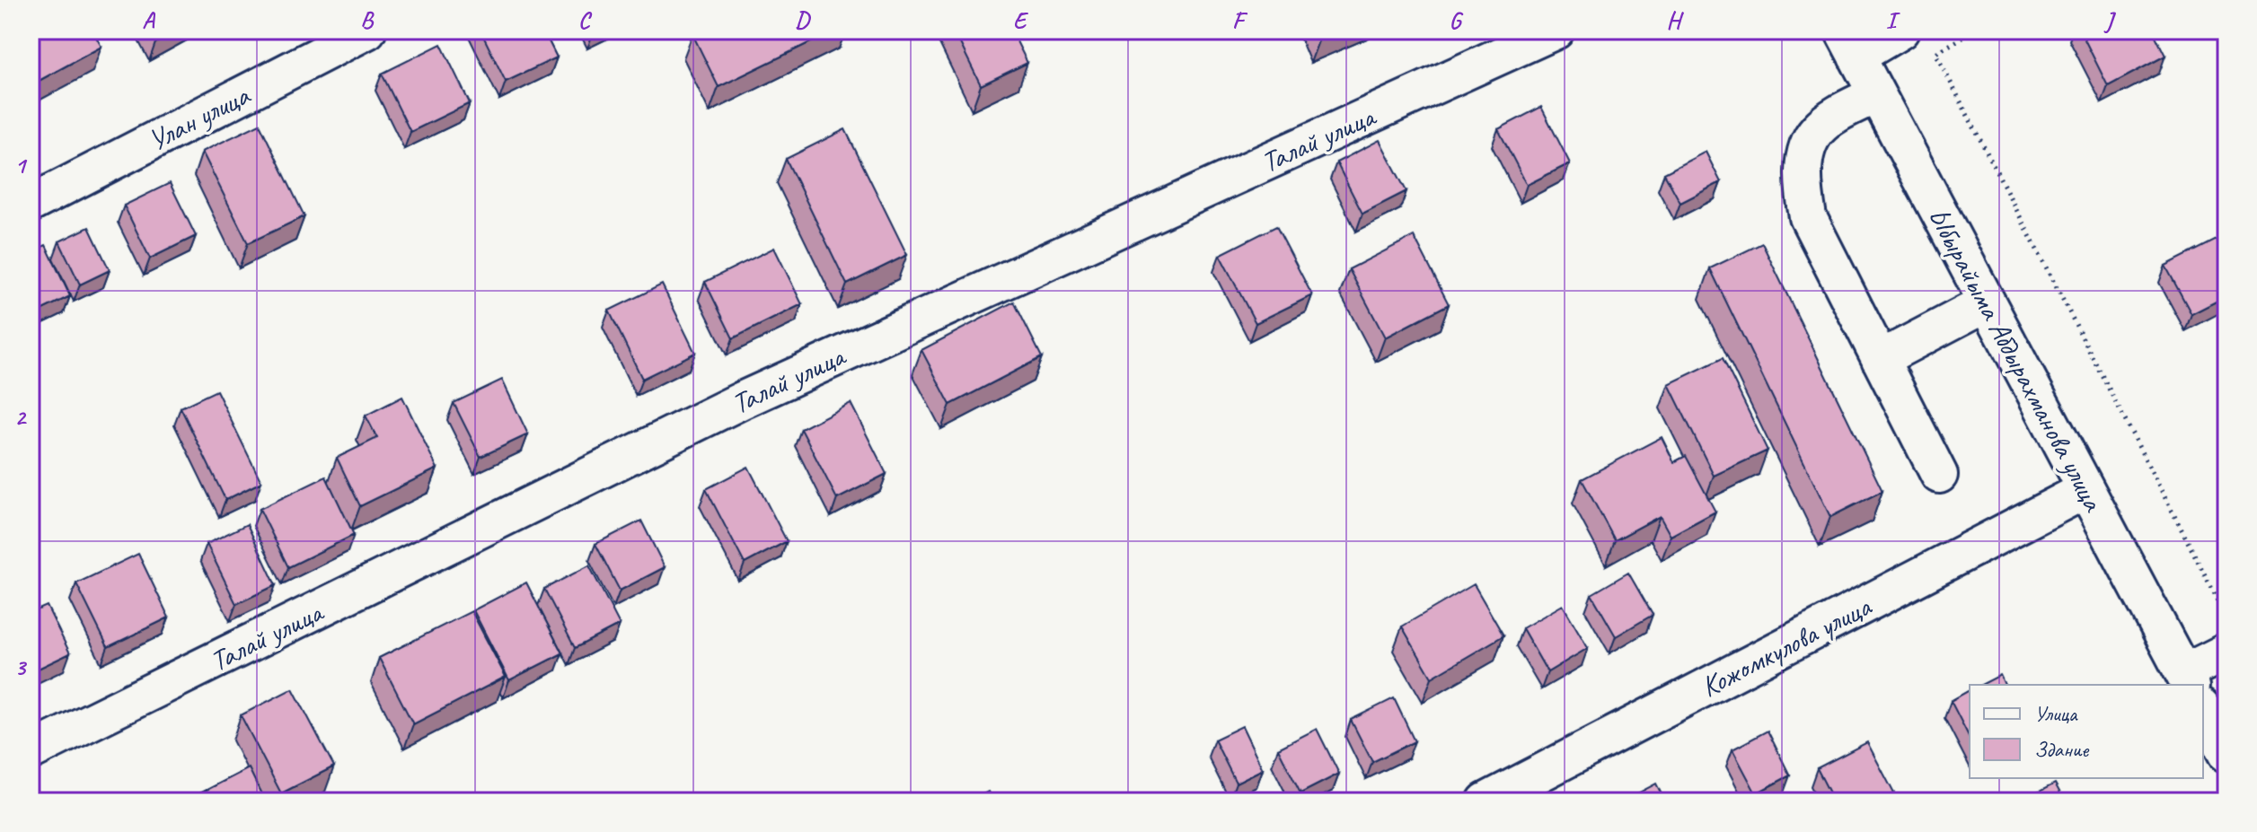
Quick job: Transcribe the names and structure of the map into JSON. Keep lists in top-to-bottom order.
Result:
{
  "streets": {
    "street": [
      "Улан улица",
      "Талай улица",
      "Ыбырайыма Абдырахманова улица",
      "Кожомкулова улица"
    ]
  },
  "crossings": [
    ["Ыбырайыма Абдырахманова улица", "Кожомкулова улица"]
  ],
  "legend": ["Улица", "Здание"],
  "grid": {
    "columns": [
      "A",
      "B",
      "C",
      "D",
      "E",
      "F",
      "G",
      "H",
      "I",
      "J"
    ],
    "rows": ["1", "2", "3"]
  }
}
